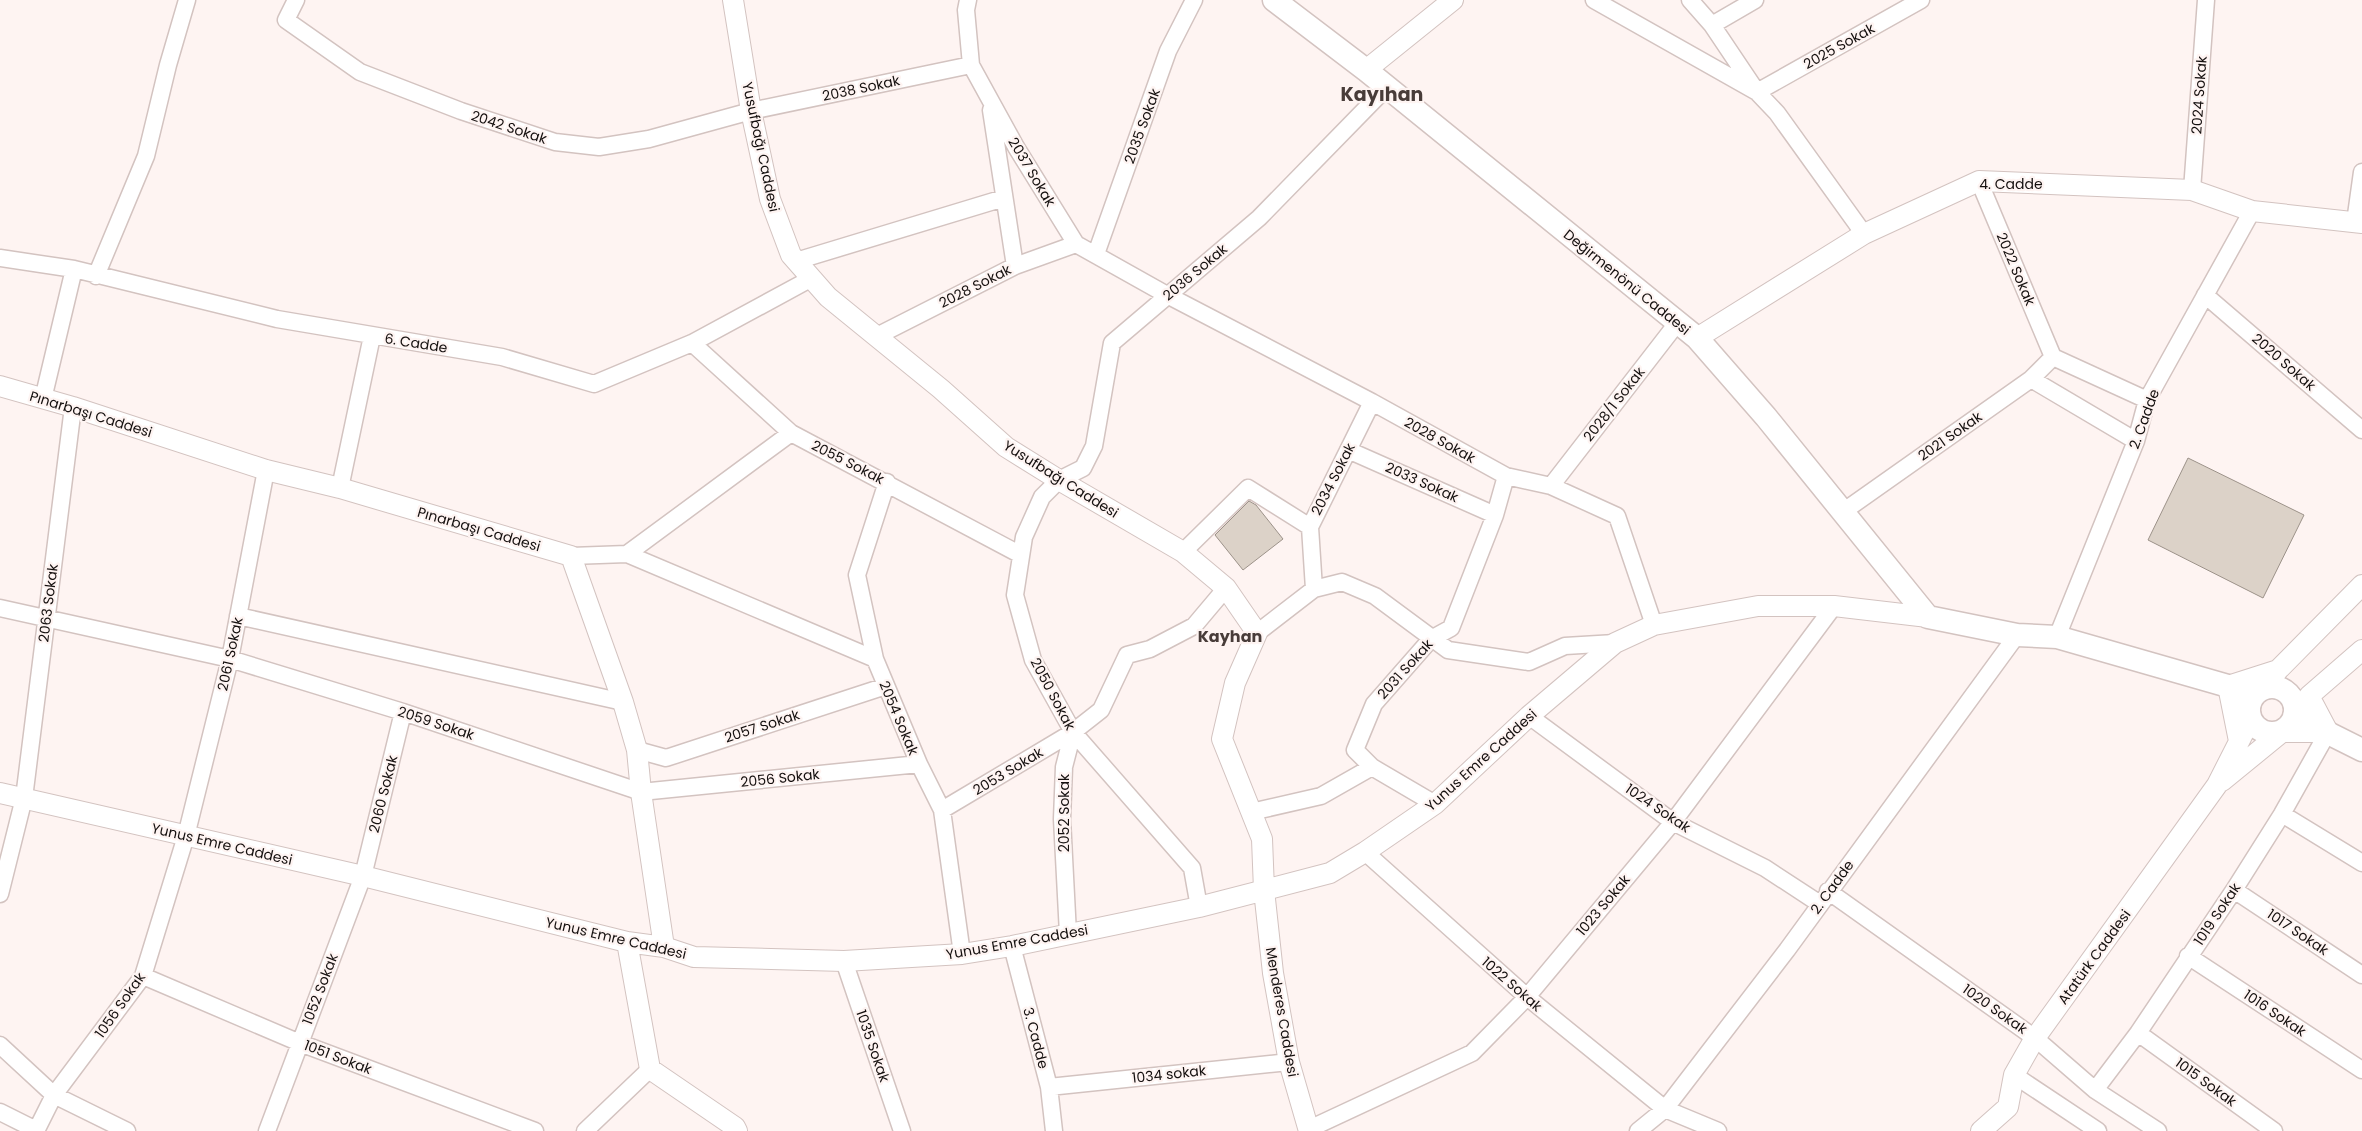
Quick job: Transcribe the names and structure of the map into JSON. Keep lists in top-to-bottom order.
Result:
{
  "streets": {
    "main road": ["Değirmenönü Caddesi"],
    "street": [
      "2025 Sokak",
      "2038 Sokak",
      "2024 Sokak",
      "2035 Sokak",
      "2042 Sokak",
      "Yusufbağı Caddesi",
      "2037 Sokak",
      "4. Cadde",
      "2022 Sokak",
      "2036 Sokak",
      "2028 Sokak",
      "6. Cadde",
      "2020 Sokak",
      "2028/1 Sokak",
      "Pınarbaşı Caddesi",
      "2. Cadde",
      "2021 Sokak",
      "2055 Sokak",
      "2034 Sokak",
      "2033 Sokak",
      "2063 Sokak",
      "2061 Sokak",
      "2031 Sokak",
      "2050 Sokak",
      "2054 Sokak",
      "2059 Sokak",
      "2057 Sokak",
      "Yunus Emre Caddesi",
      "2053 Sokak",
      "2056 Sokak",
      "2060 Sokak",
      "1024 Sokak",
      "2052 Sokak",
      "1023 Sokak",
      "1019 Sokak",
      "1017 Sokak",
      "Atatürk Caddesi",
      "1022 Sokak",
      "1052 Sokak",
      "1056 Sokak",
      "1020 Sokak",
      "Menderes Caddesi",
      "1016 Sokak",
      "3. Cadde",
      "1035 Sokak",
      "1051 Sokak",
      "1034 sokak",
      "1015 Sokak"
    ]
  },
  "crossings": [
    ["2038 Sokak", "2042 Sokak"],
    ["2038 Sokak", "Yusufbağı Caddesi"],
    ["2038 Sokak", "2037 Sokak"],
    ["2024 Sokak", "4. Cadde"],
    ["2042 Sokak", "Yusufbağı Caddesi"],
    ["Yusufbağı Caddesi", "2036 Sokak"],
    ["Yusufbağı Caddesi", "2028 Sokak"],
    ["Yusufbağı Caddesi", "6. Cadde"],
    ["Yusufbağı Caddesi", "2050 Sokak"],
    ["2037 Sokak", "2028 Sokak"],
    ["4. Cadde", "2022 Sokak"],
    ["4. Cadde", "Değirmenönü Caddesi"],
    ["4. Cadde", "2. Cadde"],
    ["2022 Sokak", "2021 Sokak"],
    ["2036 Sokak", "Değirmenönü Caddesi"],
    ["2036 Sokak", "2028 Sokak"],
    ["2036 Sokak", "2050 Sokak"],
    ["Değirmenönü Caddesi", "2028/1 Sokak"],
    ["Değirmenönü Caddesi", "2021 Sokak"],
    ["Değirmenönü Caddesi", "Yunus Emre Caddesi"],
    ["2028 Sokak", "2028/1 Sokak"],
    ["2028 Sokak", "2034 Sokak"],
    ["2028 Sokak", "2031 Sokak"],
    ["2028 Sokak", "Yunus Emre Caddesi"],
    ["6. Cadde", "2055 Sokak"],
    ["2020 Sokak", "2. Cadde"],
    ["Pınarbaşı Caddesi", "2063 Sokak"],
    ["Pınarbaşı Caddesi", "2061 Sokak"],
    ["2. Cadde", "1024 Sokak"],
    ["2. Cadde", "1022 Sokak"],
    ["2. Cadde", "1020 Sokak"],
    ["2055 Sokak", "2050 Sokak"],
    ["2055 Sokak", "2054 Sokak"],
    ["2034 Sokak", "2033 Sokak"],
    ["2033 Sokak", "2031 Sokak"],
    ["2063 Sokak", "2059 Sokak"],
    ["2063 Sokak", "Yunus Emre Caddesi"],
    ["2061 Sokak", "2059 Sokak"],
    ["2061 Sokak", "Yunus Emre Caddesi"],
    ["2061 Sokak", "1056 Sokak"],
    ["2031 Sokak", "Yunus Emre Caddesi"],
    ["2050 Sokak", "Yunus Emre Caddesi"],
    ["2050 Sokak", "2053 Sokak"],
    ["2050 Sokak", "2052 Sokak"],
    ["2054 Sokak", "2057 Sokak"],
    ["2054 Sokak", "Yunus Emre Caddesi"],
    ["2054 Sokak", "2053 Sokak"],
    ["2054 Sokak", "2056 Sokak"],
    ["2059 Sokak", "2056 Sokak"],
    ["2059 Sokak", "2060 Sokak"],
    ["Yunus Emre Caddesi", "2060 Sokak"],
    ["Yunus Emre Caddesi", "1024 Sokak"],
    ["Yunus Emre Caddesi", "2052 Sokak"],
    ["Yunus Emre Caddesi", "1023 Sokak"],
    ["Yunus Emre Caddesi", "1022 Sokak"],
    ["Yunus Emre Caddesi", "1052 Sokak"],
    ["Yunus Emre Caddesi", "1056 Sokak"],
    ["Yunus Emre Caddesi", "Menderes Caddesi"],
    ["Yunus Emre Caddesi", "3. Cadde"],
    ["Yunus Emre Caddesi", "1035 Sokak"],
    ["2053 Sokak", "2052 Sokak"],
    ["2060 Sokak", "1052 Sokak"],
    ["1024 Sokak", "1023 Sokak"],
    ["1024 Sokak", "1020 Sokak"],
    ["1023 Sokak", "1022 Sokak"],
    ["1023 Sokak", "Menderes Caddesi"],
    ["1019 Sokak", "1017 Sokak"],
    ["1019 Sokak", "1020 Sokak"],
    ["1019 Sokak", "1016 Sokak"],
    ["1019 Sokak", "1015 Sokak"],
    ["Atatürk Caddesi", "1020 Sokak"],
    ["1052 Sokak", "1051 Sokak"],
    ["1056 Sokak", "1051 Sokak"],
    ["Menderes Caddesi", "1034 sokak"],
    ["3. Cadde", "1034 sokak"]
  ],
  "districts": ["Kayıhan", "Kayhan"]
}
